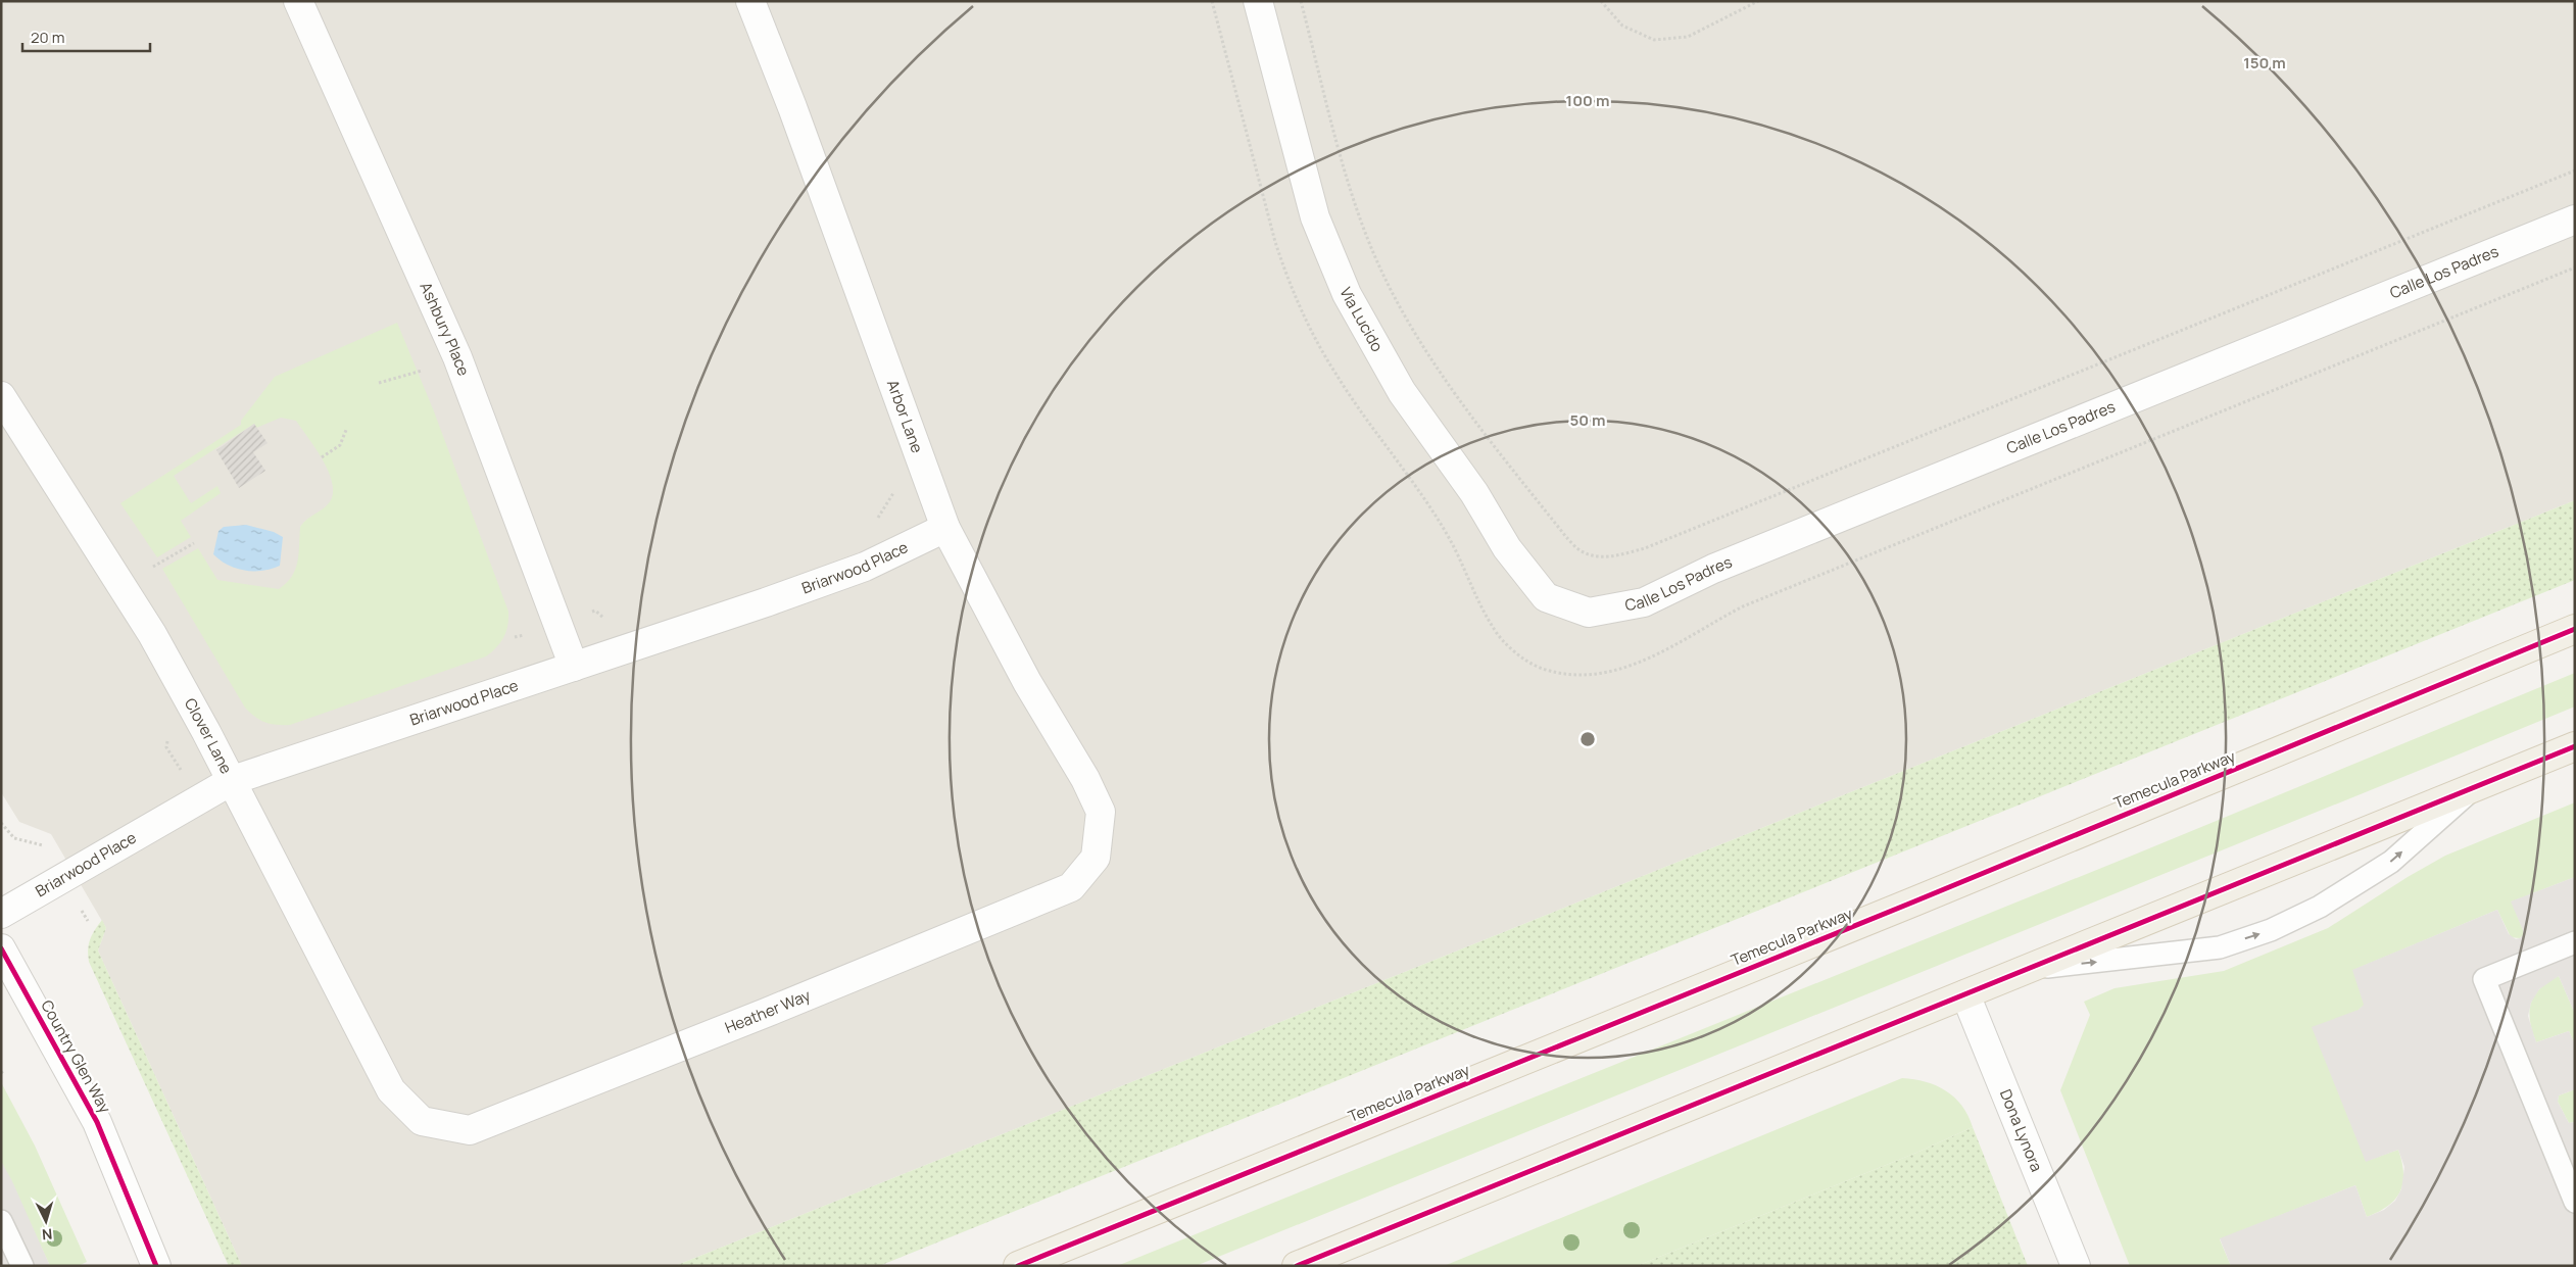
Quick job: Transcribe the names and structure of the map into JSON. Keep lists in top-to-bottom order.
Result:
{
  "streets": {
    "main road": ["Temecula Parkway"],
    "street": [
      "Calle Los Padres",
      "Via Lucido",
      "Ashbury Place",
      "Arbor Lane",
      "Briarwood Place",
      "Clover Lane",
      "Heather Way",
      "Country Glen Way",
      "Dona Lynora"
    ]
  },
  "crossings": [
    ["Calle Los Padres", "Via Lucido"],
    ["Ashbury Place", "Briarwood Place"],
    ["Arbor Lane", "Briarwood Place"],
    ["Arbor Lane", "Heather Way"],
    ["Briarwood Place", "Clover Lane"],
    ["Clover Lane", "Heather Way"]
  ],
  "scale_bar": "20 m",
  "north": "bottom",
  "rings": ["150 m", "100 m", "50 m"]
}
